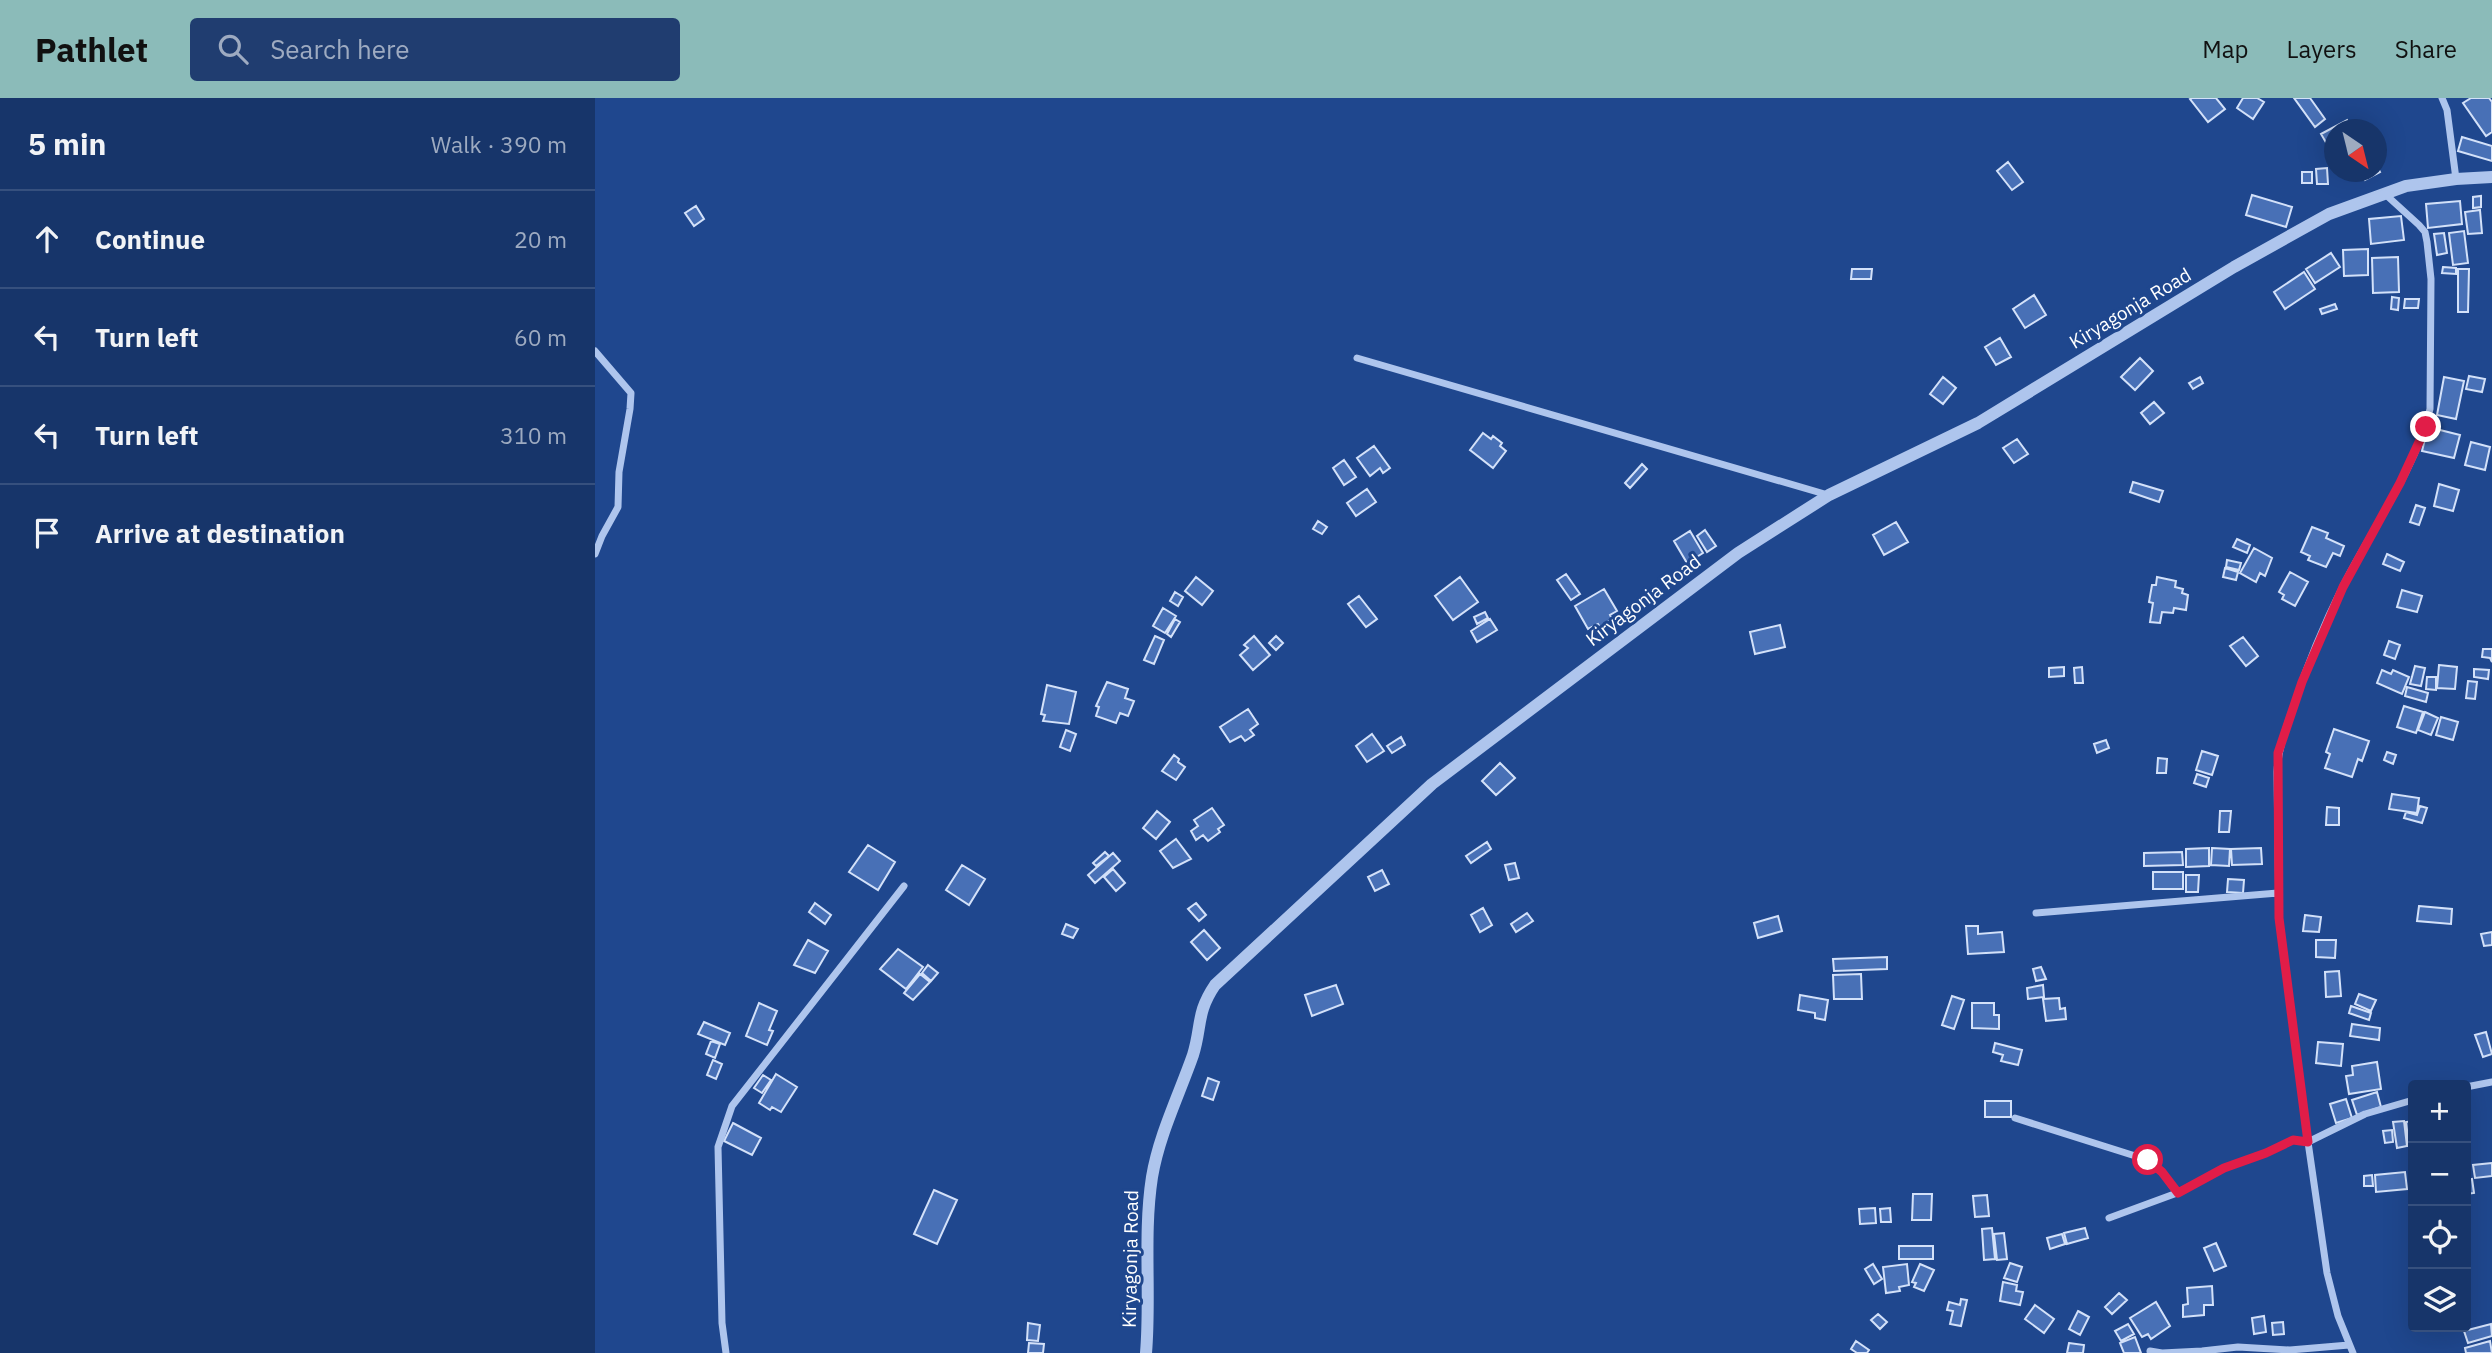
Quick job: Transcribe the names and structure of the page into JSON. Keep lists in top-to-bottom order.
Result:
{
  "streets": {
    "street": ["Kiryagonja Road"]
  },
  "north": "bottom right",
  "page": {
    "header": "Pathlet",
    "search": "Search here",
    "nav": ["Map", "Layers", "Share"],
    "heading": ["5 min", "Walk · 390 m"],
    "list": [
      ["Continue", "20 m"],
      ["Turn left", "60 m"],
      ["Turn left", "310 m"],
      "Arrive at destination"
    ],
    "map_buttons": ["+", "−"]
  }
}
